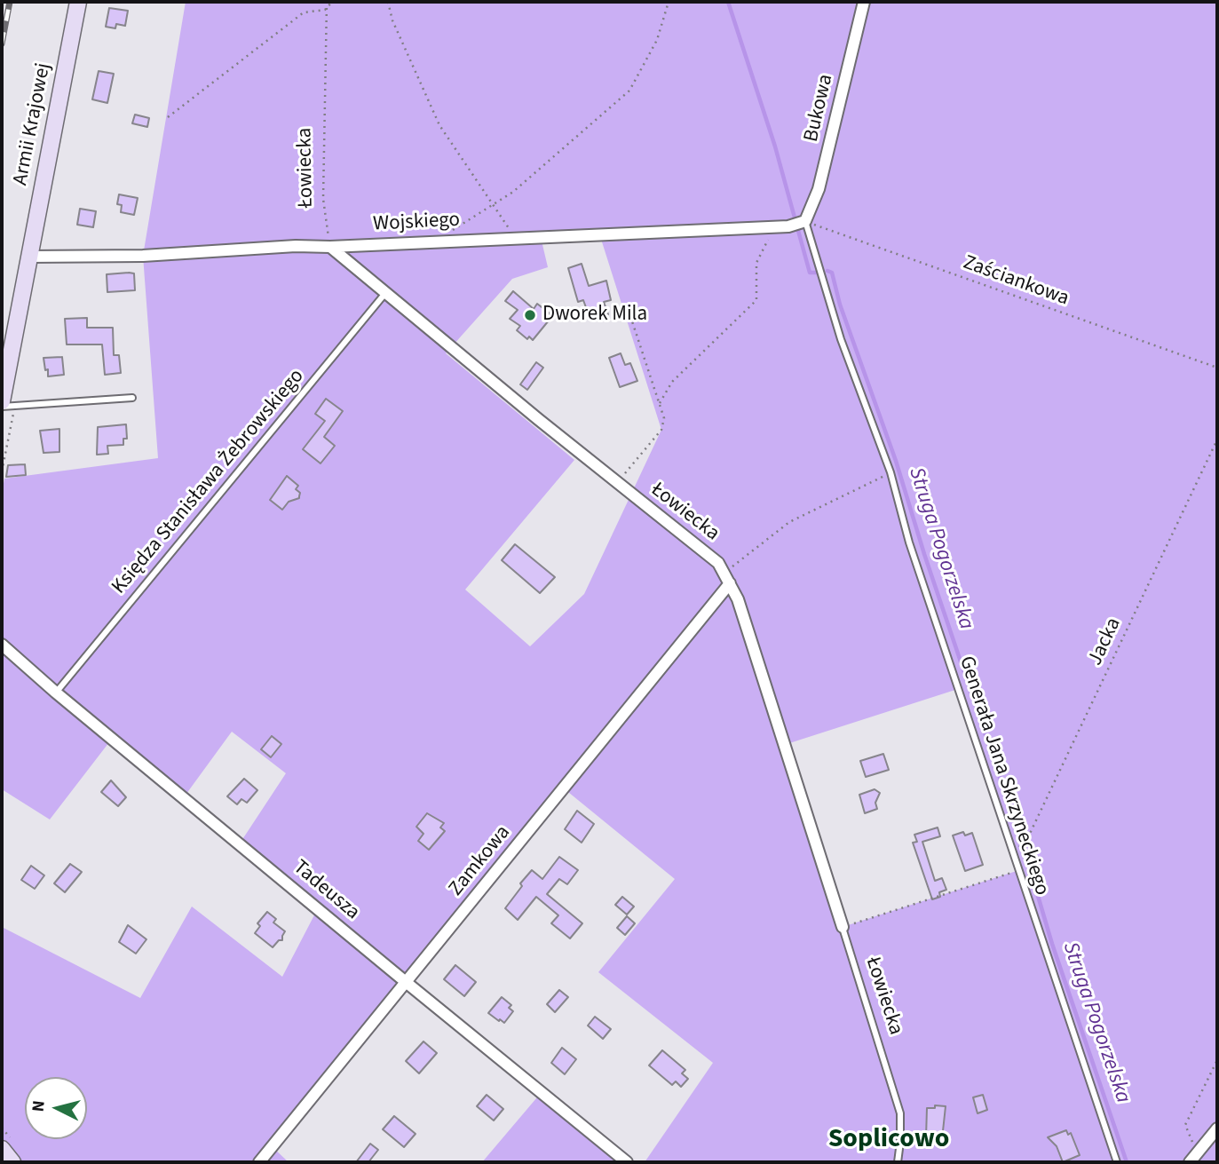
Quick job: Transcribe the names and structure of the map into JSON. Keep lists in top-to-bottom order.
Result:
{
  "streets": {
    "main road": ["Armii Krajowej"],
    "street": [
      "Bukowa",
      "Łowiecka",
      "Wojskiego",
      "Zamkowa",
      "Tadeusza"
    ],
    "lane": ["Księdza Stanisława Żebrowskiego", "Generała Jana Skrzyneckiego"],
    "path": ["Zaściankowa", "Jacka"]
  },
  "crossings": [
    ["Bukowa", "Wojskiego"],
    ["Bukowa", "Zaściankowa"],
    ["Bukowa", "Generała Jana Skrzyneckiego"],
    ["Armii Krajowej", "Wojskiego"],
    ["Łowiecka", "Wojskiego"],
    ["Łowiecka", "Księdza Stanisława Żebrowskiego"],
    ["Łowiecka", "Zamkowa"],
    ["Wojskiego", "Zaściankowa"],
    ["Wojskiego", "Generała Jana Skrzyneckiego"],
    ["Zaściankowa", "Generała Jana Skrzyneckiego"],
    ["Księdza Stanisława Żebrowskiego", "Tadeusza"],
    ["Jacka", "Generała Jana Skrzyneckiego"],
    ["Zamkowa", "Tadeusza"]
  ],
  "districts": ["Soplicowo"],
  "water": ["Struga Pogorzelska"],
  "places": ["Dworek Mila"],
  "north": "left"
}
